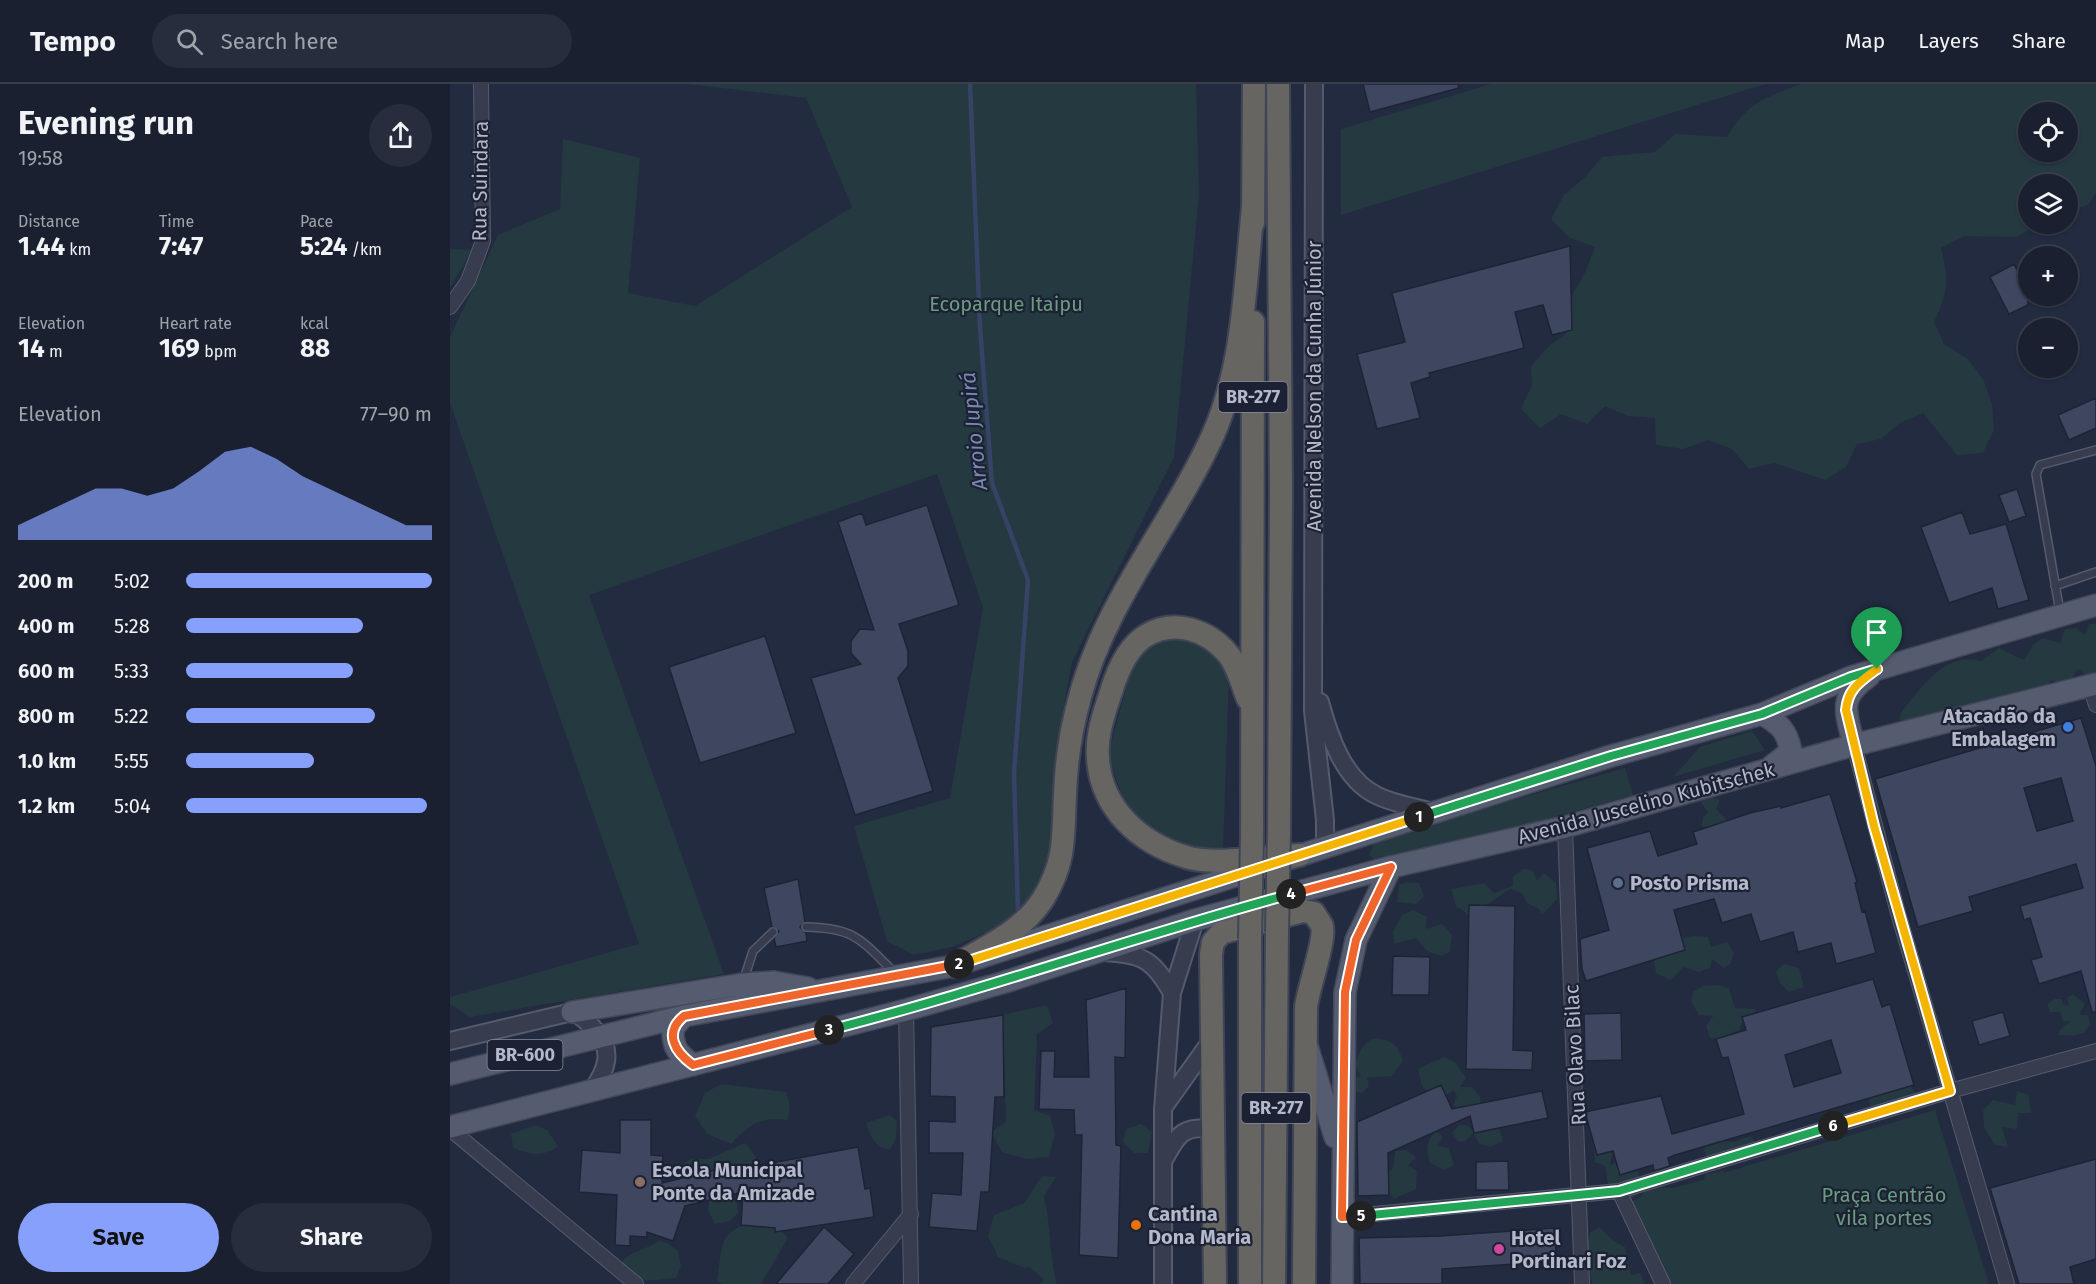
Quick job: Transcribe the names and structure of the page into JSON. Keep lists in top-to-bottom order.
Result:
{
  "streets": {
    "highway": ["BR-277"],
    "main road": ["Avenida Juscelino Kubitschek", "BR-600"],
    "street": ["Rua Suindara", "Avenida Nelson da Cunha Júnior", "Rua Olavo Bilac"]
  },
  "crossings": [
    ["Avenida Juscelino Kubitschek", "BR-600"],
    ["Avenida Juscelino Kubitschek", "Rua Olavo Bilac"]
  ],
  "water": ["Arroio Jupirá"],
  "parks": ["Ecoparque Itaipu", "Praça Centrão vila portes"],
  "places": [
    "Atacadão da Embalagem",
    "Posto Prisma",
    "Escola Municipal Ponte da Amizade",
    "Cantina Dona Maria",
    "Hotel Portinari Foz"
  ],
  "page": {
    "header": "Tempo",
    "search": "Search here",
    "nav": ["Map", "Layers", "Share"],
    "heading": ["Evening run", "19:58"],
    "map_buttons": ["+", "−"],
    "stats": [
      ["Distance", "1.44 km"],
      ["Time", "7:47"],
      ["Pace", "5:24 /km"],
      ["Elevation", "14 m"],
      ["Heart rate", "169 bpm"],
      ["kcal", "88"]
    ],
    "chart": ["Elevation", "77–90 m"],
    "list": [
      {
        "name": "200 m",
        "note": "5:02"
      },
      {
        "name": "400 m",
        "note": "5:28"
      },
      {
        "name": "600 m",
        "note": "5:33"
      },
      {
        "name": "800 m",
        "note": "5:22"
      },
      {
        "name": "1.0 km",
        "note": "5:55"
      },
      {
        "name": "1.2 km",
        "note": "5:04"
      }
    ],
    "pins": [
      "1",
      "4",
      "2",
      "3",
      "6",
      "5"
    ],
    "buttons": ["Save", "Share"]
  }
}
